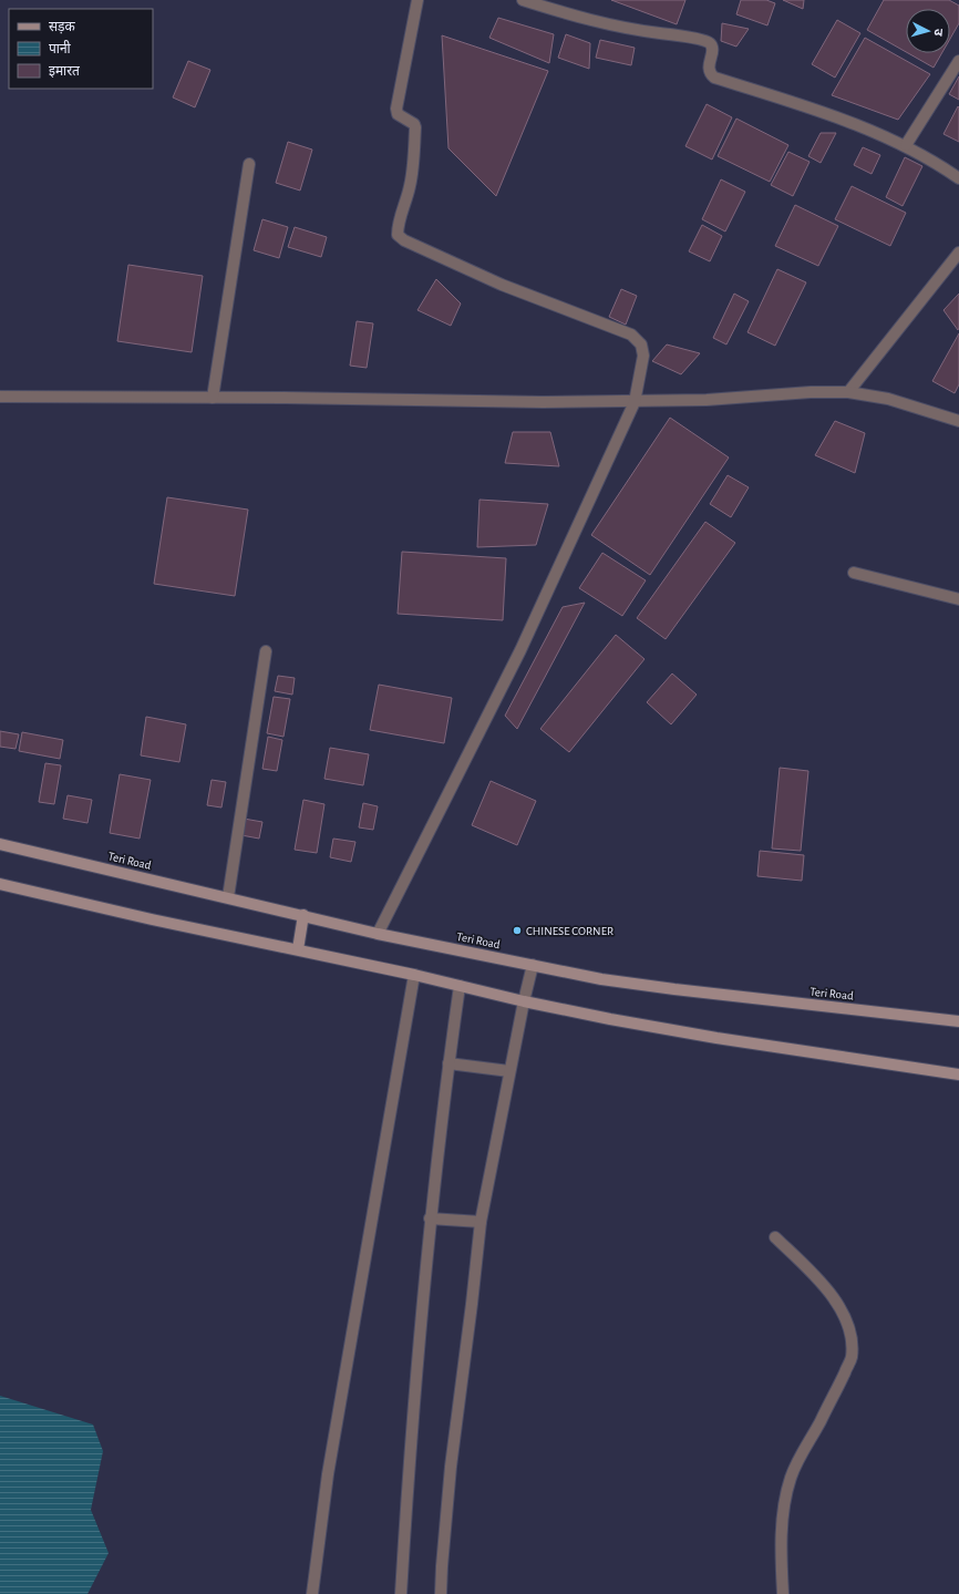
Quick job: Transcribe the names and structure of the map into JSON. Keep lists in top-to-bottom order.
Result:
{
  "streets": {
    "street": ["Teri Road"]
  },
  "places": ["CHINESE CORNER"],
  "legend": ["सड़क", "पानी", "इमारत"],
  "north": "right"
}
